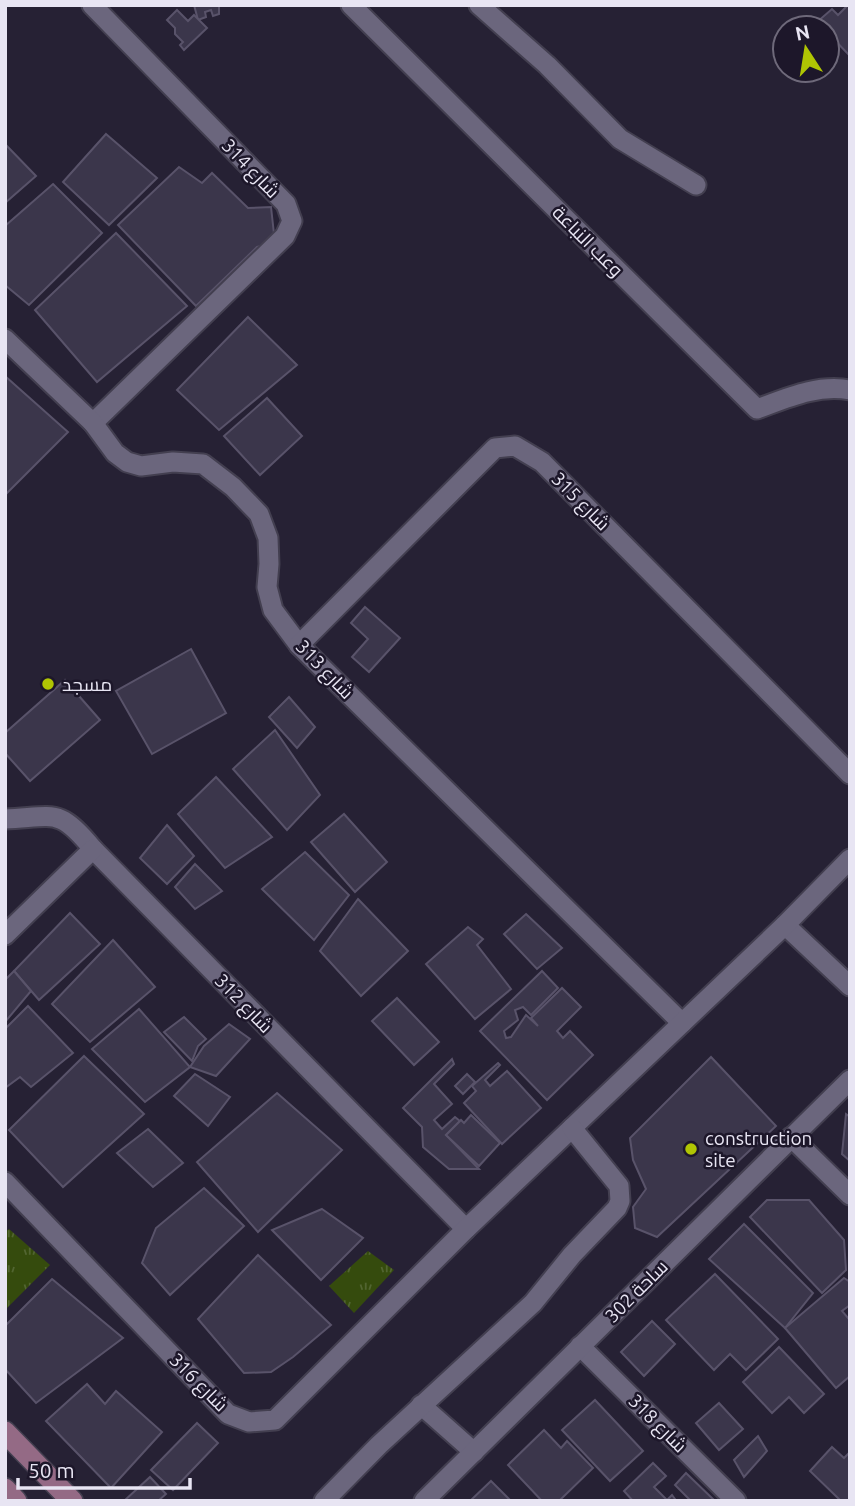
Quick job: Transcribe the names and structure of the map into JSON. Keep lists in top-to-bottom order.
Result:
{
  "streets": {
    "street": [
      "شارع 314",
      "وعب النباعة",
      "شارع 315",
      "شارع 313",
      "شارع 312",
      "ساحة 302",
      "شارع 316",
      "شارع 318"
    ]
  },
  "crossings": [
    ["شارع 314", "شارع 313"],
    ["شارع 315", "شارع 313"],
    ["شارع 312", "شارع 316"],
    ["ساحة 302", "شارع 318"]
  ],
  "places": ["مسجد", "construction site"],
  "scale_bar": "50 m",
  "north": "top"
}
